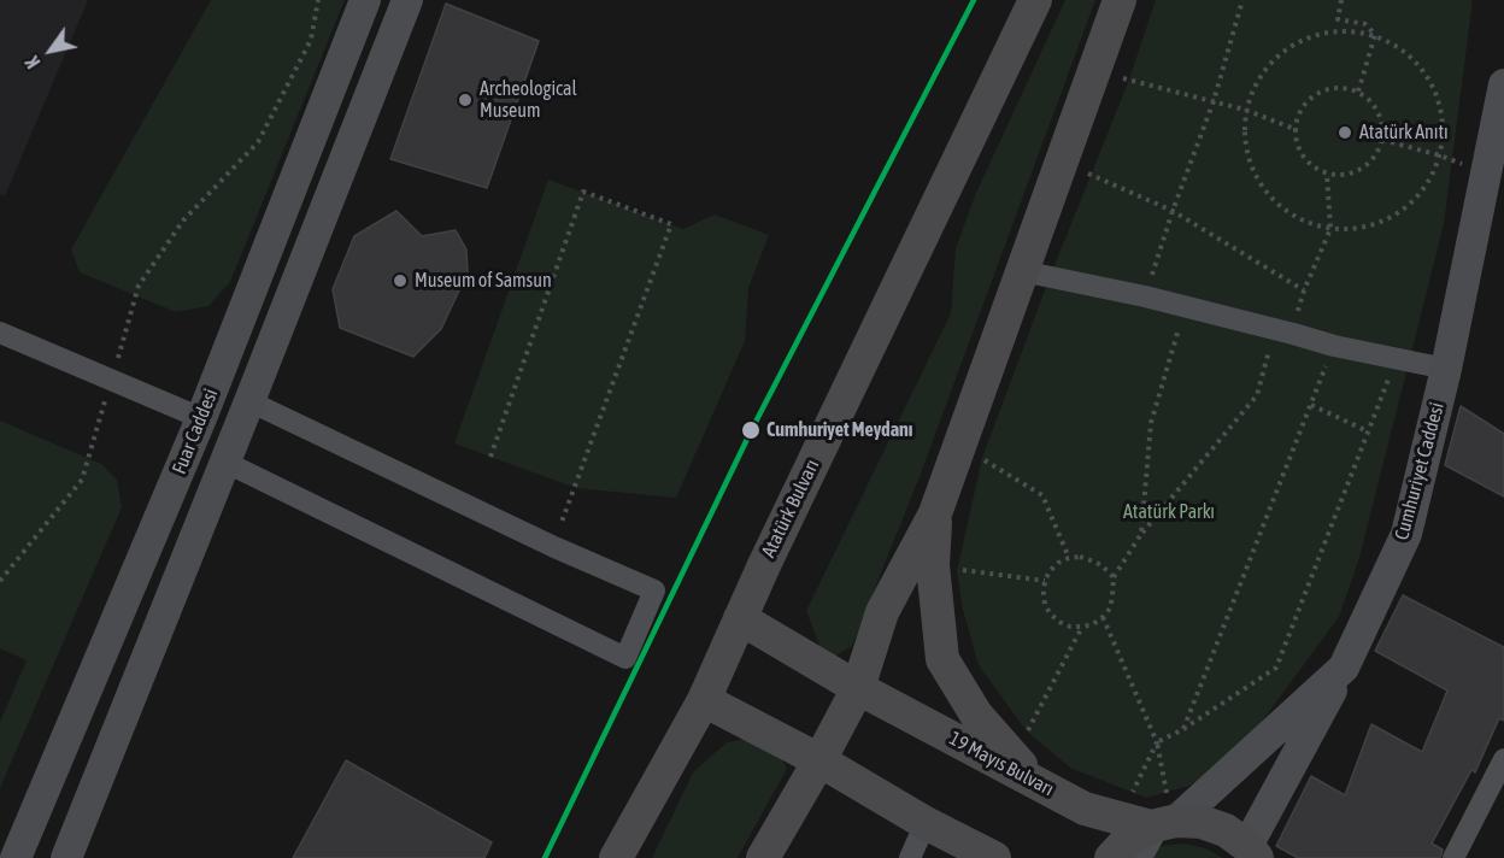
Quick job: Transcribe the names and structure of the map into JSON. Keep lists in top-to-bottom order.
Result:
{
  "streets": {
    "main road": [
      "Fuar Caddesi",
      "Cumhuriyet Caddesi",
      "Atatürk Bulvarı",
      "19 Mayıs Bulvarı"
    ]
  },
  "crossings": [
    ["Cumhuriyet Caddesi", "19 Mayıs Bulvarı"],
    ["Atatürk Bulvarı", "19 Mayıs Bulvarı"]
  ],
  "parks": ["Atatürk Parkı"],
  "places": [
    "Archeological Museum",
    "Atatürk Anıtı",
    "Museum of Samsun",
    "Cumhuriyet Meydanı"
  ],
  "north": "bottom left"
}
